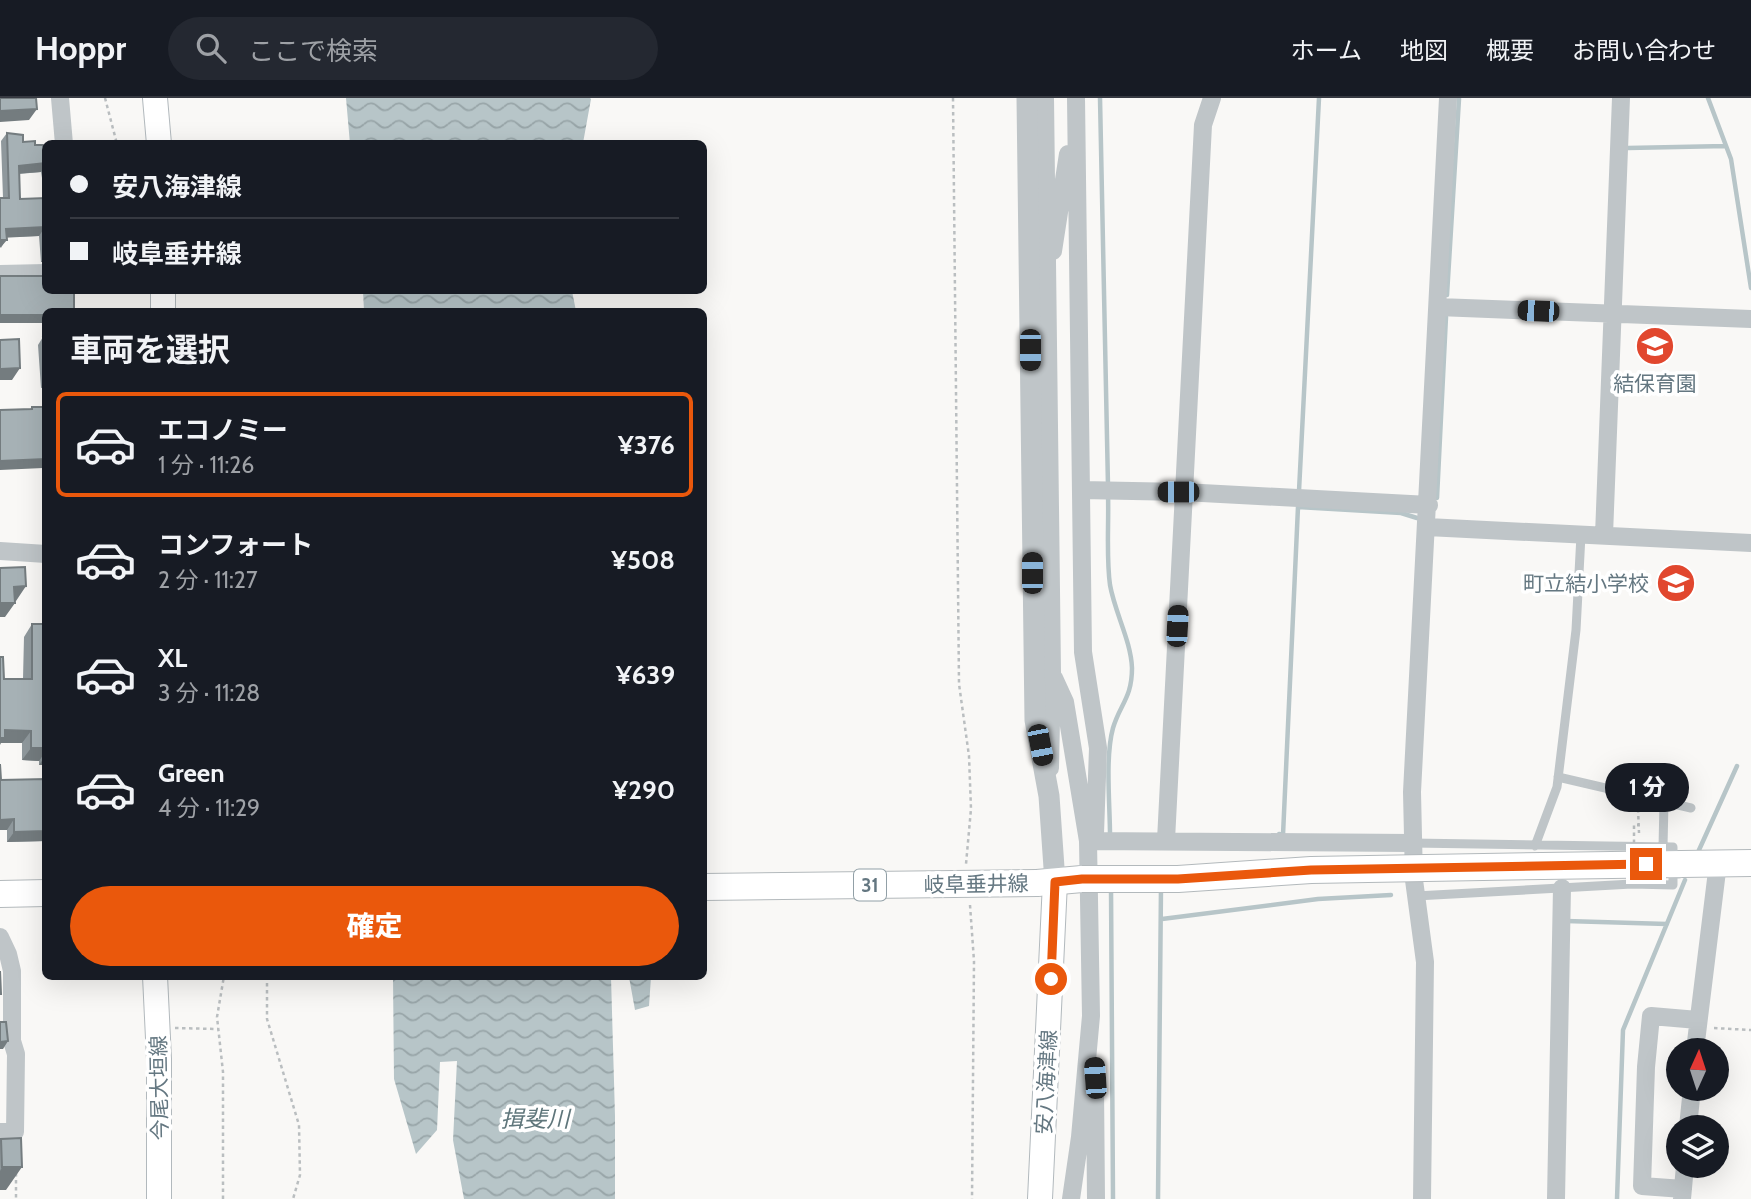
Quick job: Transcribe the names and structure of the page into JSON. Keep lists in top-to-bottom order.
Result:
{
  "streets": {
    "main road": [
      "岐阜垂井線",
      "31",
      "安八海津線",
      "今尾大垣線"
    ]
  },
  "crossings": [
    ["岐阜垂井線", "安八海津線"]
  ],
  "water": ["揖斐川"],
  "places": {
    "school or university": ["結保育園", "町立結小学校"]
  },
  "north": "top",
  "page": {
    "header": "Hoppr",
    "search": "ここで検索",
    "nav": [
      "ホーム",
      "地図",
      "概要",
      "お問い合わせ"
    ],
    "banner": ["安八海津線", "岐阜垂井線"],
    "heading": "車両を選択",
    "list": [
      {
        "name": "エコノミー",
        "note": "1 分 · 11:26",
        "value": "¥376"
      },
      {
        "name": "コンフォート",
        "note": "2 分 · 11:27",
        "value": "¥508"
      },
      {
        "name": "XL",
        "note": "3 分 · 11:28",
        "value": "¥639"
      },
      {
        "name": "Green",
        "note": "4 分 · 11:29",
        "value": "¥290"
      }
    ],
    "bubble": "1 分",
    "buttons": "確定"
  }
}
